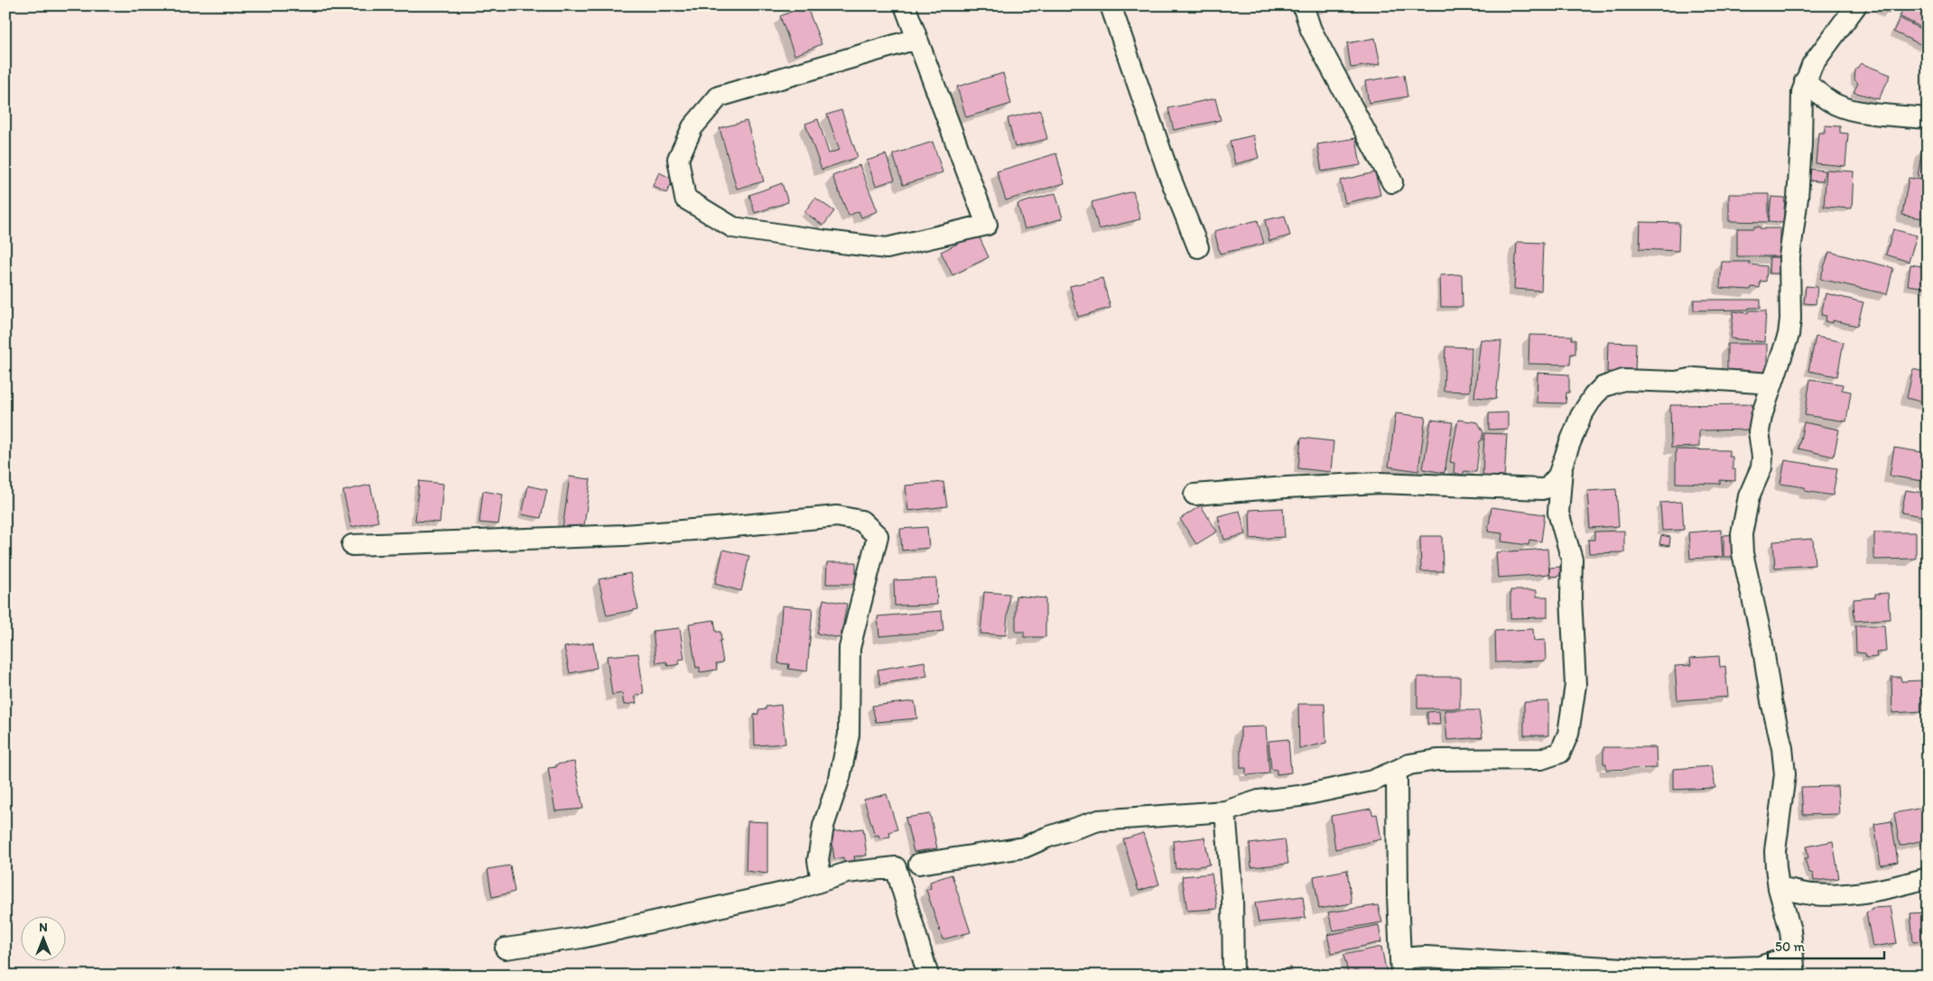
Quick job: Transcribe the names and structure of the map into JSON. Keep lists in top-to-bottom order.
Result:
{
  "scale_bar": "50 m",
  "north": "top"
}
